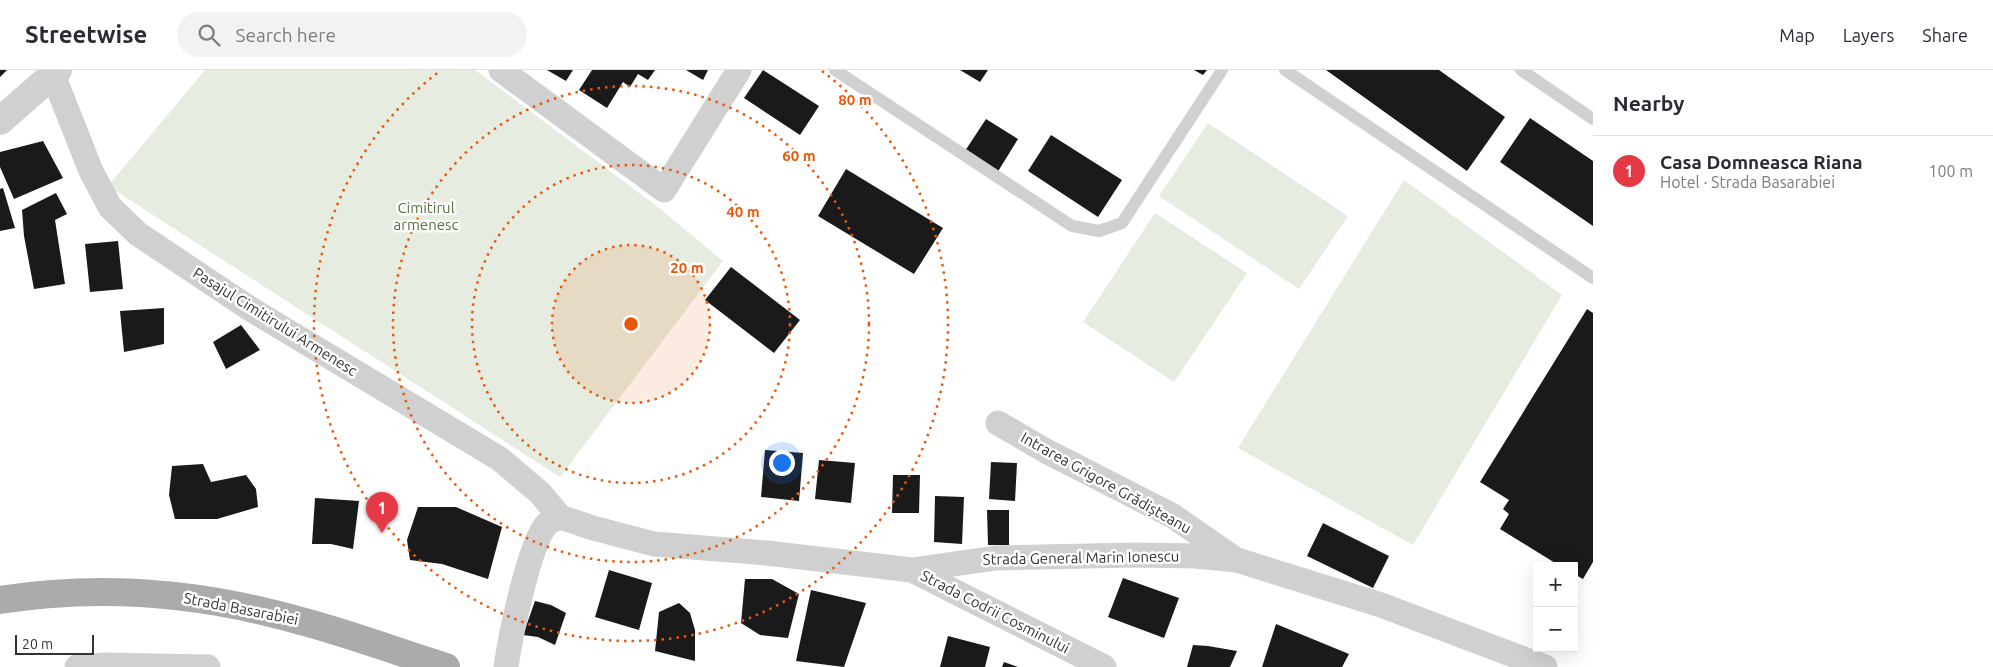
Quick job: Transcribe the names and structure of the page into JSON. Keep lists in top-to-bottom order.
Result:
{
  "streets": {
    "main road": ["Strada Basarabiei"],
    "street": [
      "Pasajul Cimitirului Armenesc",
      "Intrarea Grigore Grădișteanu",
      "Strada General Marin Ionescu",
      "Strada Codrii Cosminului"
    ]
  },
  "crossings": [
    ["Pasajul Cimitirului Armenesc", "Strada General Marin Ionescu"],
    ["Intrarea Grigore Grădișteanu", "Strada General Marin Ionescu"],
    ["Strada General Marin Ionescu", "Strada Codrii Cosminului"]
  ],
  "parks": ["Cimitirul armenesc"],
  "scale_bar": "20 m",
  "page": {
    "header": "Streetwise",
    "search": "Search here",
    "nav": ["Map", "Layers", "Share"],
    "heading": "Nearby",
    "list": [
      {
        "mark": "1",
        "name": "Casa Domneasca Riana",
        "note": "Hotel · Strada Basarabiei",
        "value": "100 m"
      }
    ],
    "pins": "1",
    "map_buttons": ["+", "−"],
    "scale": "20 m"
  },
  "rings": [
    "80 m",
    "60 m",
    "40 m",
    "20 m"
  ]
}
